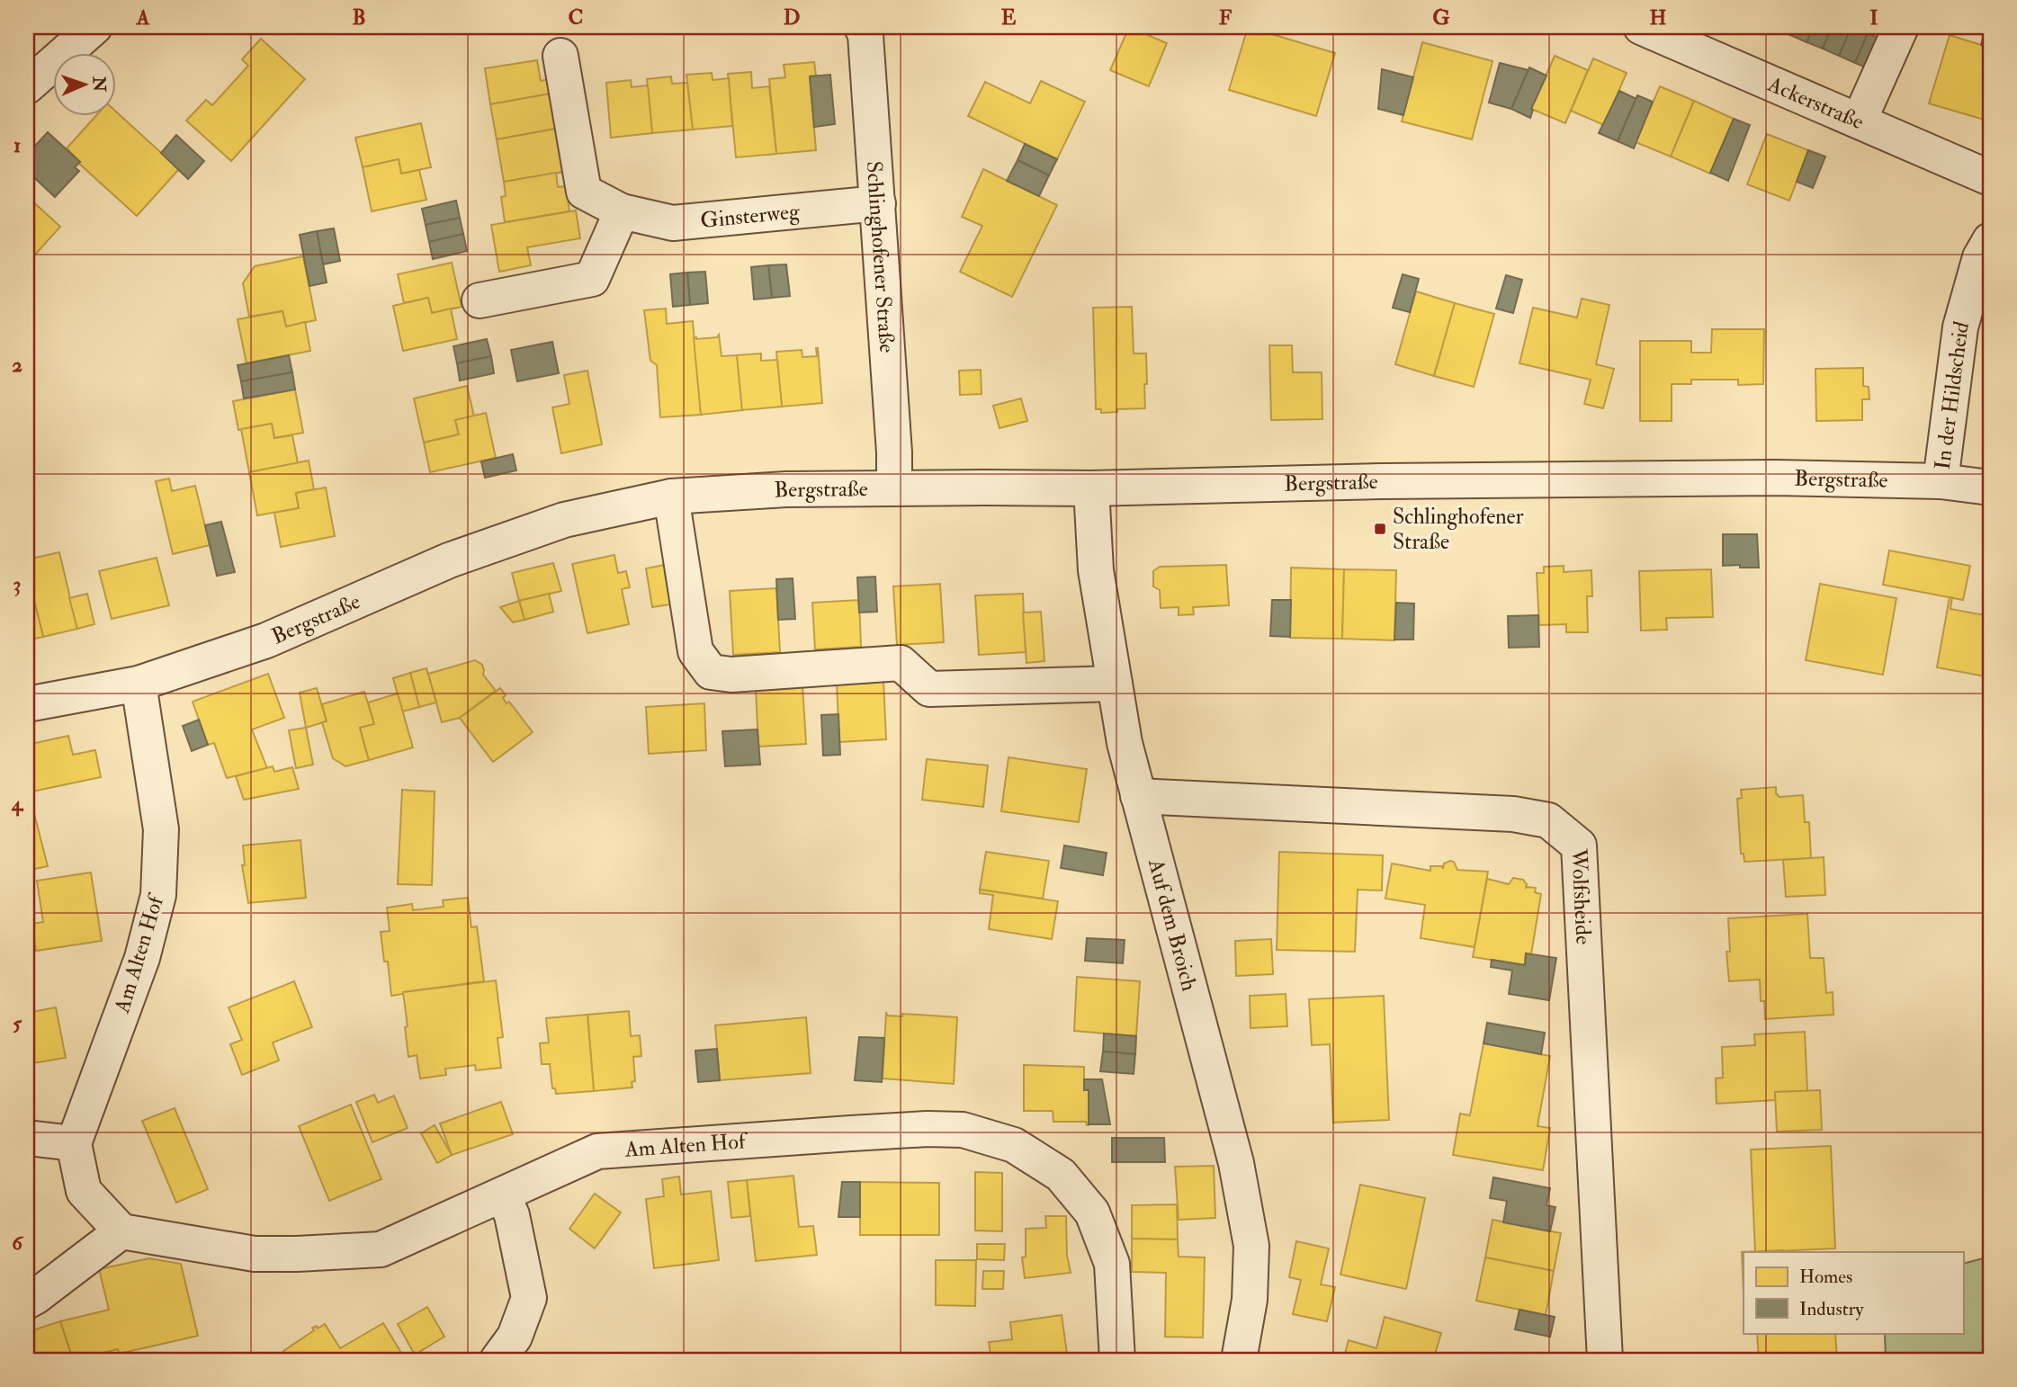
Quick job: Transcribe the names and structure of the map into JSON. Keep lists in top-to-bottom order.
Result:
{
  "streets": {
    "street": [
      "Ackerstraße",
      "Ginsterweg",
      "Schlinghofener Straße",
      "In der Hildscheid",
      "Bergstraße",
      "Wolfsheide",
      "Auf dem Broich",
      "Am Alten Hof"
    ]
  },
  "crossings": [
    ["Ginsterweg", "Schlinghofener Straße"],
    ["Schlinghofener Straße", "Bergstraße"],
    ["In der Hildscheid", "Bergstraße"],
    ["Bergstraße", "Auf dem Broich"],
    ["Bergstraße", "Am Alten Hof"],
    ["Wolfsheide", "Auf dem Broich"]
  ],
  "places": {
    "transit": ["Schlinghofener Straße"]
  },
  "legend": ["Homes", "Industry"],
  "north": "right",
  "grid": {
    "columns": [
      "A",
      "B",
      "C",
      "D",
      "E",
      "F",
      "G",
      "H",
      "I"
    ],
    "rows": [
      "1",
      "2",
      "3",
      "4",
      "5",
      "6"
    ]
  }
}
